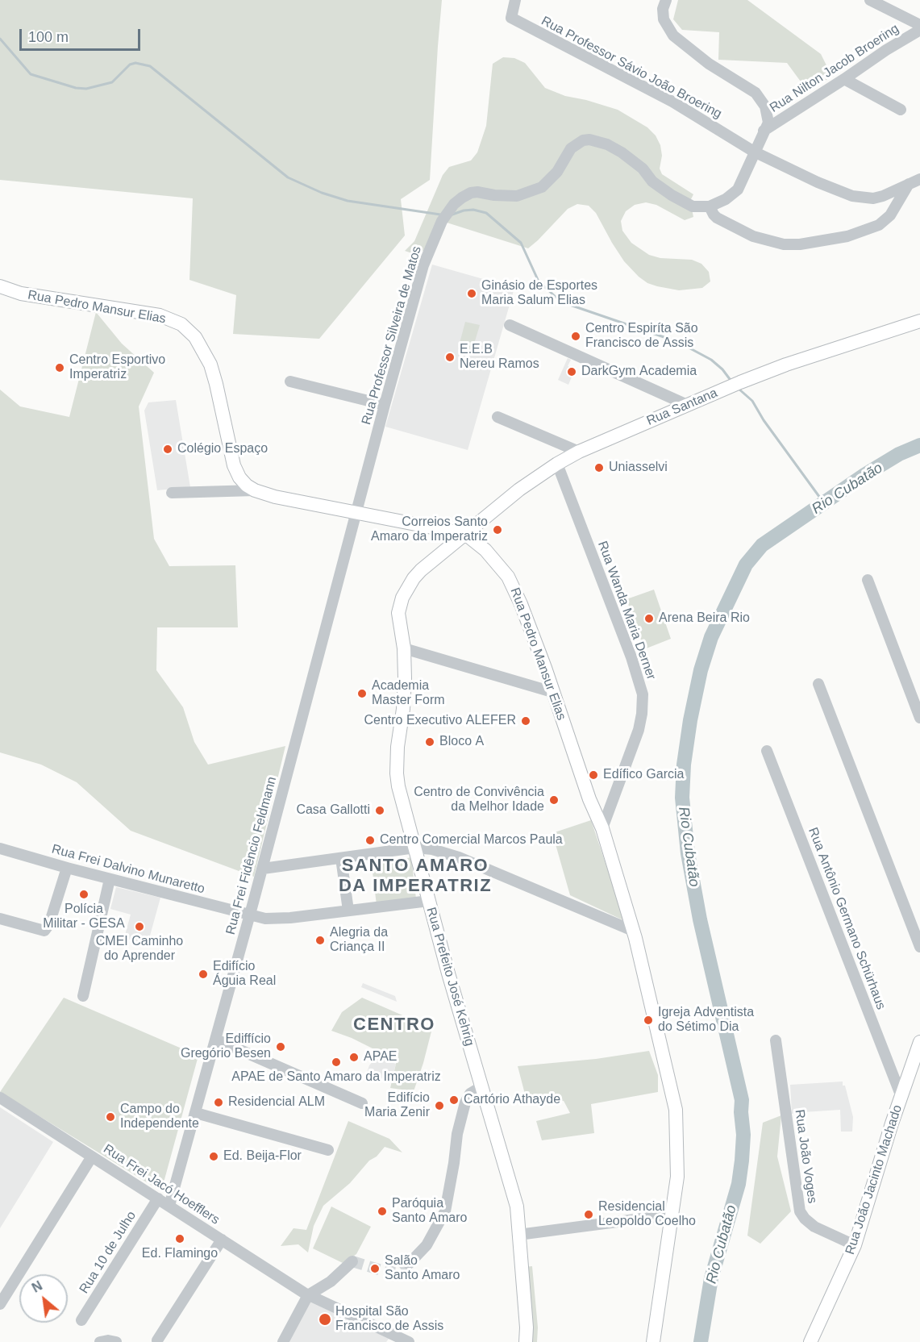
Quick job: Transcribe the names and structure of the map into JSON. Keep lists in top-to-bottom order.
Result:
{
  "streets": {
    "main road": [
      "Rua Pedro Mansur Elias",
      "Rua Santana",
      "Rua Prefeito José Kehrig",
      "Rua João Jacinto Machado"
    ],
    "street": [
      "Rua Professor Sávio João Broering",
      "Rua Nilton Jacob Broering",
      "Rua Professor Silveira de Matos",
      "Rua Wanda Maria Derner",
      "Rua Frei Fidêncio Feldmann",
      "Rua Frei Dalvino Munaretto",
      "Rua Antônio Germano Schürhaus",
      "Rua João Voges",
      "Rua Frei Jacó Hoefflers",
      "Rua 10 de Julho"
    ]
  },
  "crossings": [
    ["Rua Pedro Mansur Elias", "Rua Professor Silveira de Matos"],
    ["Rua Pedro Mansur Elias", "Rua Santana"],
    ["Rua Pedro Mansur Elias", "Rua Wanda Maria Derner"],
    ["Rua Pedro Mansur Elias", "Rua Frei Fidêncio Feldmann"],
    ["Rua Pedro Mansur Elias", "Rua Prefeito José Kehrig"],
    ["Rua Professor Silveira de Matos", "Rua Frei Fidêncio Feldmann"],
    ["Rua Santana", "Rua Wanda Maria Derner"],
    ["Rua Santana", "Rua Prefeito José Kehrig"],
    ["Rua Frei Fidêncio Feldmann", "Rua Frei Dalvino Munaretto"],
    ["Rua Frei Fidêncio Feldmann", "Rua Frei Jacó Hoefflers"],
    ["Rua Frei Dalvino Munaretto", "Rua Prefeito José Kehrig"],
    ["Rua Antônio Germano Schürhaus", "Rua João Jacinto Machado"],
    ["Rua João Voges", "Rua João Jacinto Machado"],
    ["Rua Frei Jacó Hoefflers", "Rua 10 de Julho"]
  ],
  "districts": ["SANTO AMARO DA IMPERATRIZ", "CENTRO"],
  "water": ["Rio Cubatão"],
  "places": [
    "Ginásio de Esportes Maria Salum Elias",
    "Centro Espiríta São Francisco de Assis",
    "E.E.B Nereu Ramos",
    "Centro Esportivo Imperatriz",
    "DarkGym Academia",
    "Colégio Espaço",
    "Uniasselvi",
    "Correios Santo Amaro da Imperatriz",
    "Arena Beira Rio",
    "Academia Master Form",
    "Centro Executivo ALEFER",
    "Bloco A",
    "Edífico Garcia",
    "Centro de Convivência da Melhor Idade",
    "Casa Gallotti",
    "Centro Comercial Marcos Paula",
    "Polícia Militar - GESA",
    "CMEI Caminho do Aprender",
    "Alegria da Criança II",
    "Edifício Águia Real",
    "Igreja Adventista do Sétimo Dia",
    "Ediffício Gregório Besen",
    "APAE",
    "APAE de Santo Amaro da Imperatriz",
    "Cartório Athayde",
    "Residencial ALM",
    "Edifício Maria Zenir",
    "Campo do Independente",
    "Ed. Beija-Flor",
    "Paróquia Santo Amaro",
    "Residencial Leopoldo Coelho",
    "Ed. Flamingo",
    "Salão Santo Amaro",
    "Hospital São Francisco de Assis"
  ],
  "scale_bar": "100 m",
  "north": "top left"
}
